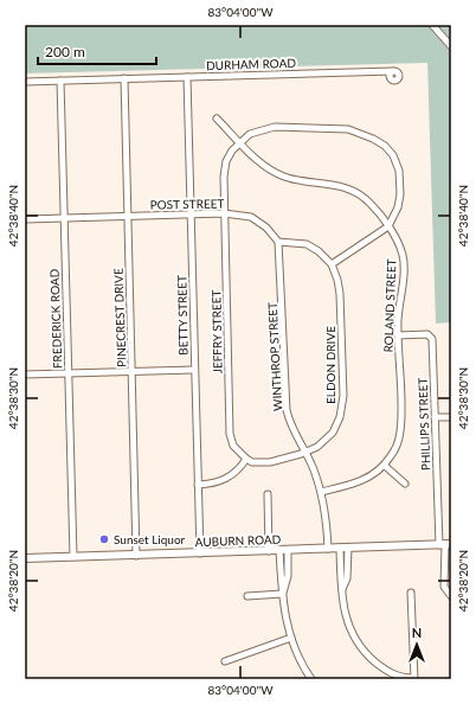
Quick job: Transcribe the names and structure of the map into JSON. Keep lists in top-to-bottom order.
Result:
{
  "streets": {
    "main road": ["AUBURN ROAD"],
    "street": [
      "DURHAM ROAD",
      "POST STREET",
      "ROLAND STREET",
      "BETTY STREET",
      "PINECREST DRIVE",
      "FREDERICK ROAD",
      "JEFFRY STREET",
      "WINTHROP STREET",
      "ELDON DRIVE",
      "PHILLIPS STREET"
    ]
  },
  "crossings": [
    ["DURHAM ROAD", "BETTY STREET"],
    ["DURHAM ROAD", "PINECREST DRIVE"],
    ["DURHAM ROAD", "FREDERICK ROAD"],
    ["POST STREET", "BETTY STREET"],
    ["POST STREET", "PINECREST DRIVE"],
    ["POST STREET", "FREDERICK ROAD"],
    ["POST STREET", "JEFFRY STREET"],
    ["POST STREET", "WINTHROP STREET"],
    ["ROLAND STREET", "JEFFRY STREET"],
    ["ROLAND STREET", "WINTHROP STREET"],
    ["ROLAND STREET", "PHILLIPS STREET"],
    ["BETTY STREET", "AUBURN ROAD"],
    ["PINECREST DRIVE", "AUBURN ROAD"],
    ["FREDERICK ROAD", "AUBURN ROAD"],
    ["WINTHROP STREET", "ELDON DRIVE"],
    ["WINTHROP STREET", "AUBURN ROAD"],
    ["PHILLIPS STREET", "AUBURN ROAD"]
  ],
  "places": ["Sunset Liquor"],
  "scale_bar": "200 m",
  "north": "top",
  "coordinates": [
    "83°04'00\"W",
    "42°38'40\"N",
    "42°38'30\"N",
    "42°38'20\"N"
  ]
}
